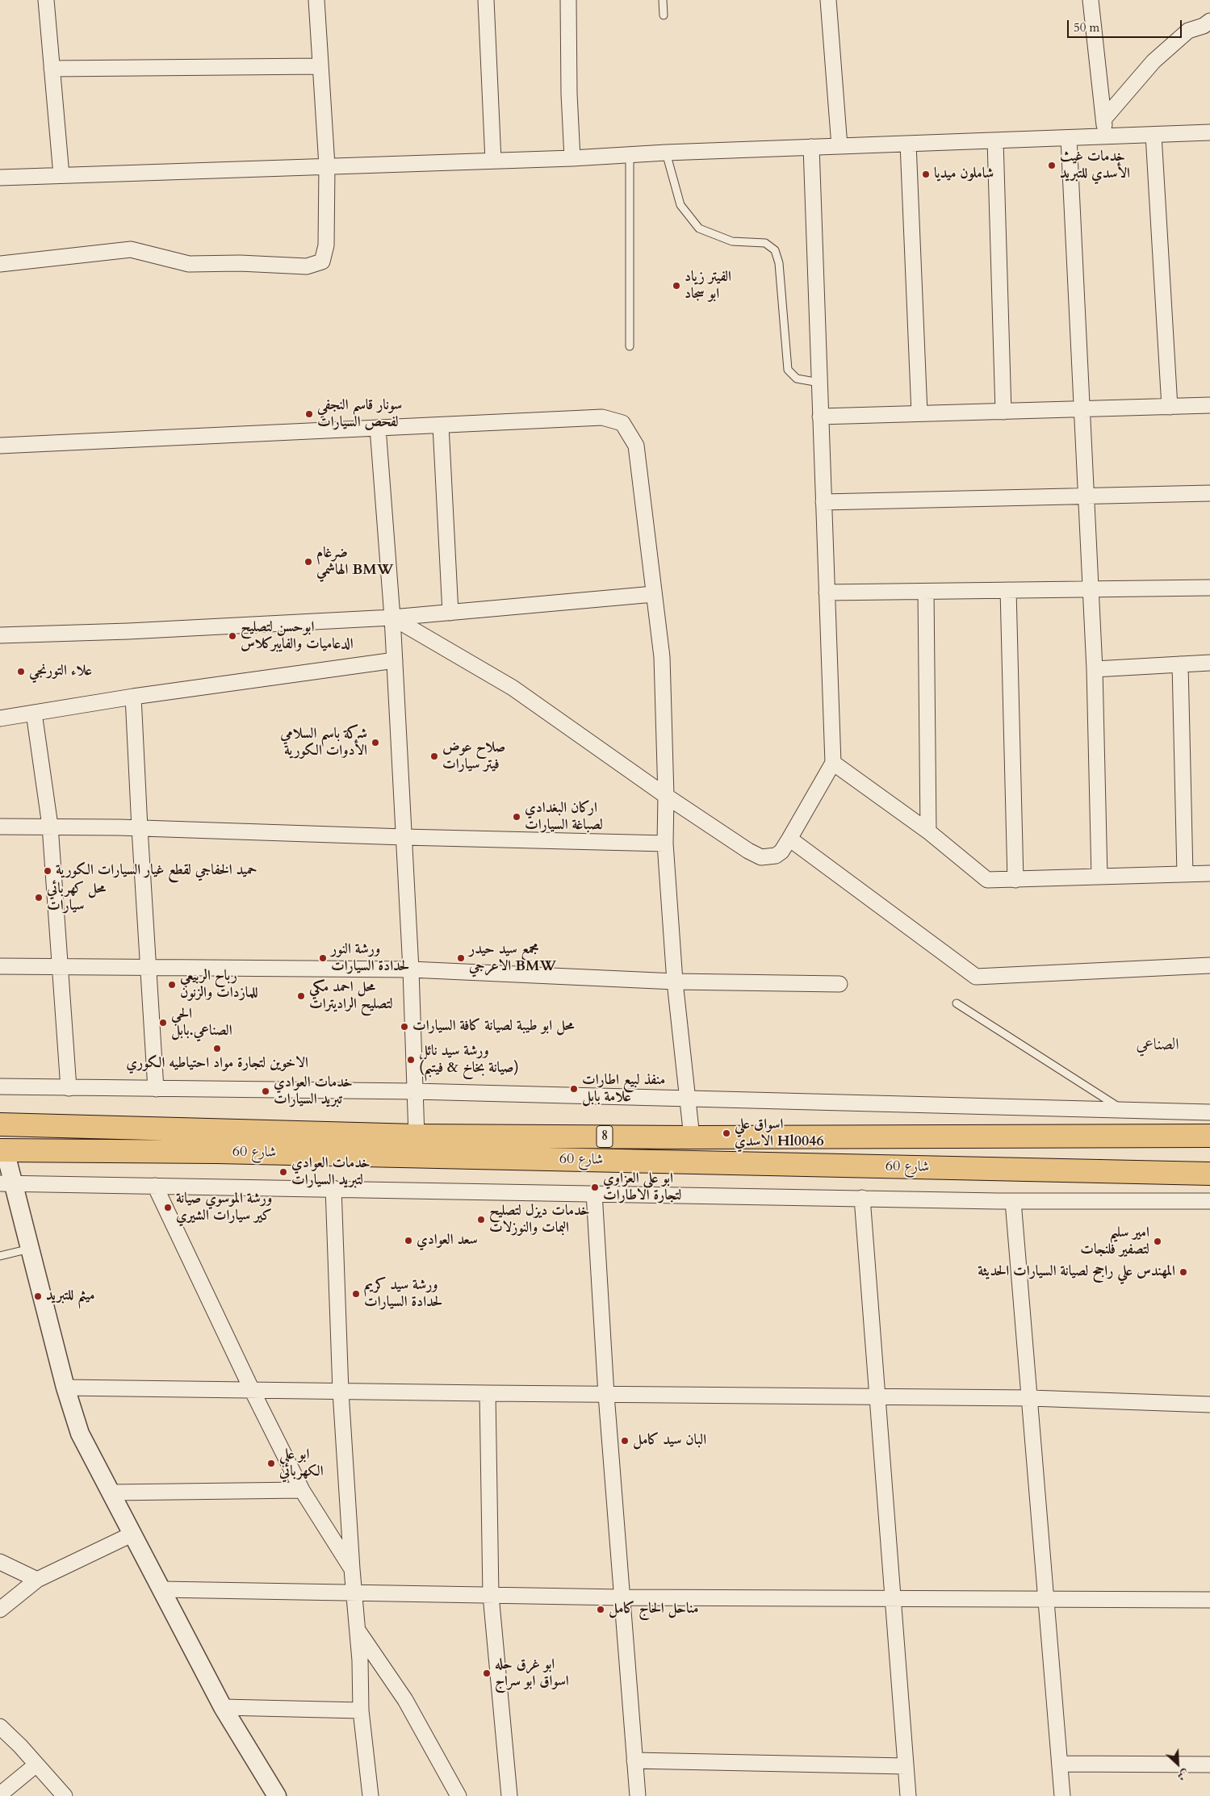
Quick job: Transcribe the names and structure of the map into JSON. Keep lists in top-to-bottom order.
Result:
{
  "streets": {
    "highway": ["8", "شارع 60"]
  },
  "districts": ["الصناعي"],
  "places": [
    "خدمات غيث الأسدي للتبريد",
    "شاملون ميديا",
    "الفيتر زياد ابو سجاد",
    "سونار قاسم النجفي لفحص السيارات",
    "ضرغام الهاشمي BMW",
    "ابوحسن لتصليح الدعاميات والفايبركلاس",
    "علاء التورنجي",
    "شركة باسم السلامي الأدوات الكورية",
    "صلاح عوض فيتر سيارات",
    "اركان البغدادي لصباغة السيارات",
    "حميد الخفاجي لقطع غيار السيارات الكورية",
    "محل كهربائي سيارات",
    "ورشة النور لحدادة السيارات",
    "مجمع سيد حيدر الاعرجي BMW",
    "رباح الربيعي للمازدات والزنون",
    "محل احمد مكي لتصليح الراديترات",
    "الحي الصناعي.بابل",
    "محل ابو طيبة لصيانة كافة السيارات",
    "الاخوين لتجارة مواد احتياطيه الكوري",
    "ورشة سيد نائل (صيانة بخاخ & فيتبم)",
    "منفذ لبيع اطارات علامة بابل",
    "خدمات العوادي تبريد السيارات",
    "اسواق علي الاسدي Hl0046",
    "خدمات العوادي لتبريد السيارات",
    "ابو علي العزاوي لتجارة الاطارات",
    "ورشة الموسوي صيانة كير سيارات الشيري",
    "خدمات ديزل لتصليح البمات والنوزلات",
    "سعد العوادي",
    "امير سليم لتصفير فلنجات",
    "المهندس علي راجح لصيانة السيارات الحديثة",
    "ورشة سيد كريم لحدادة السيارات",
    "ميثم للتبريد",
    "البان سيد كامل",
    "ابو علي الكهربائي",
    "مناحل الحاج كامل",
    "ابو غرق حله اسواق ابو سراج"
  ],
  "scale_bar": "50 m",
  "north": "bottom right"
}
